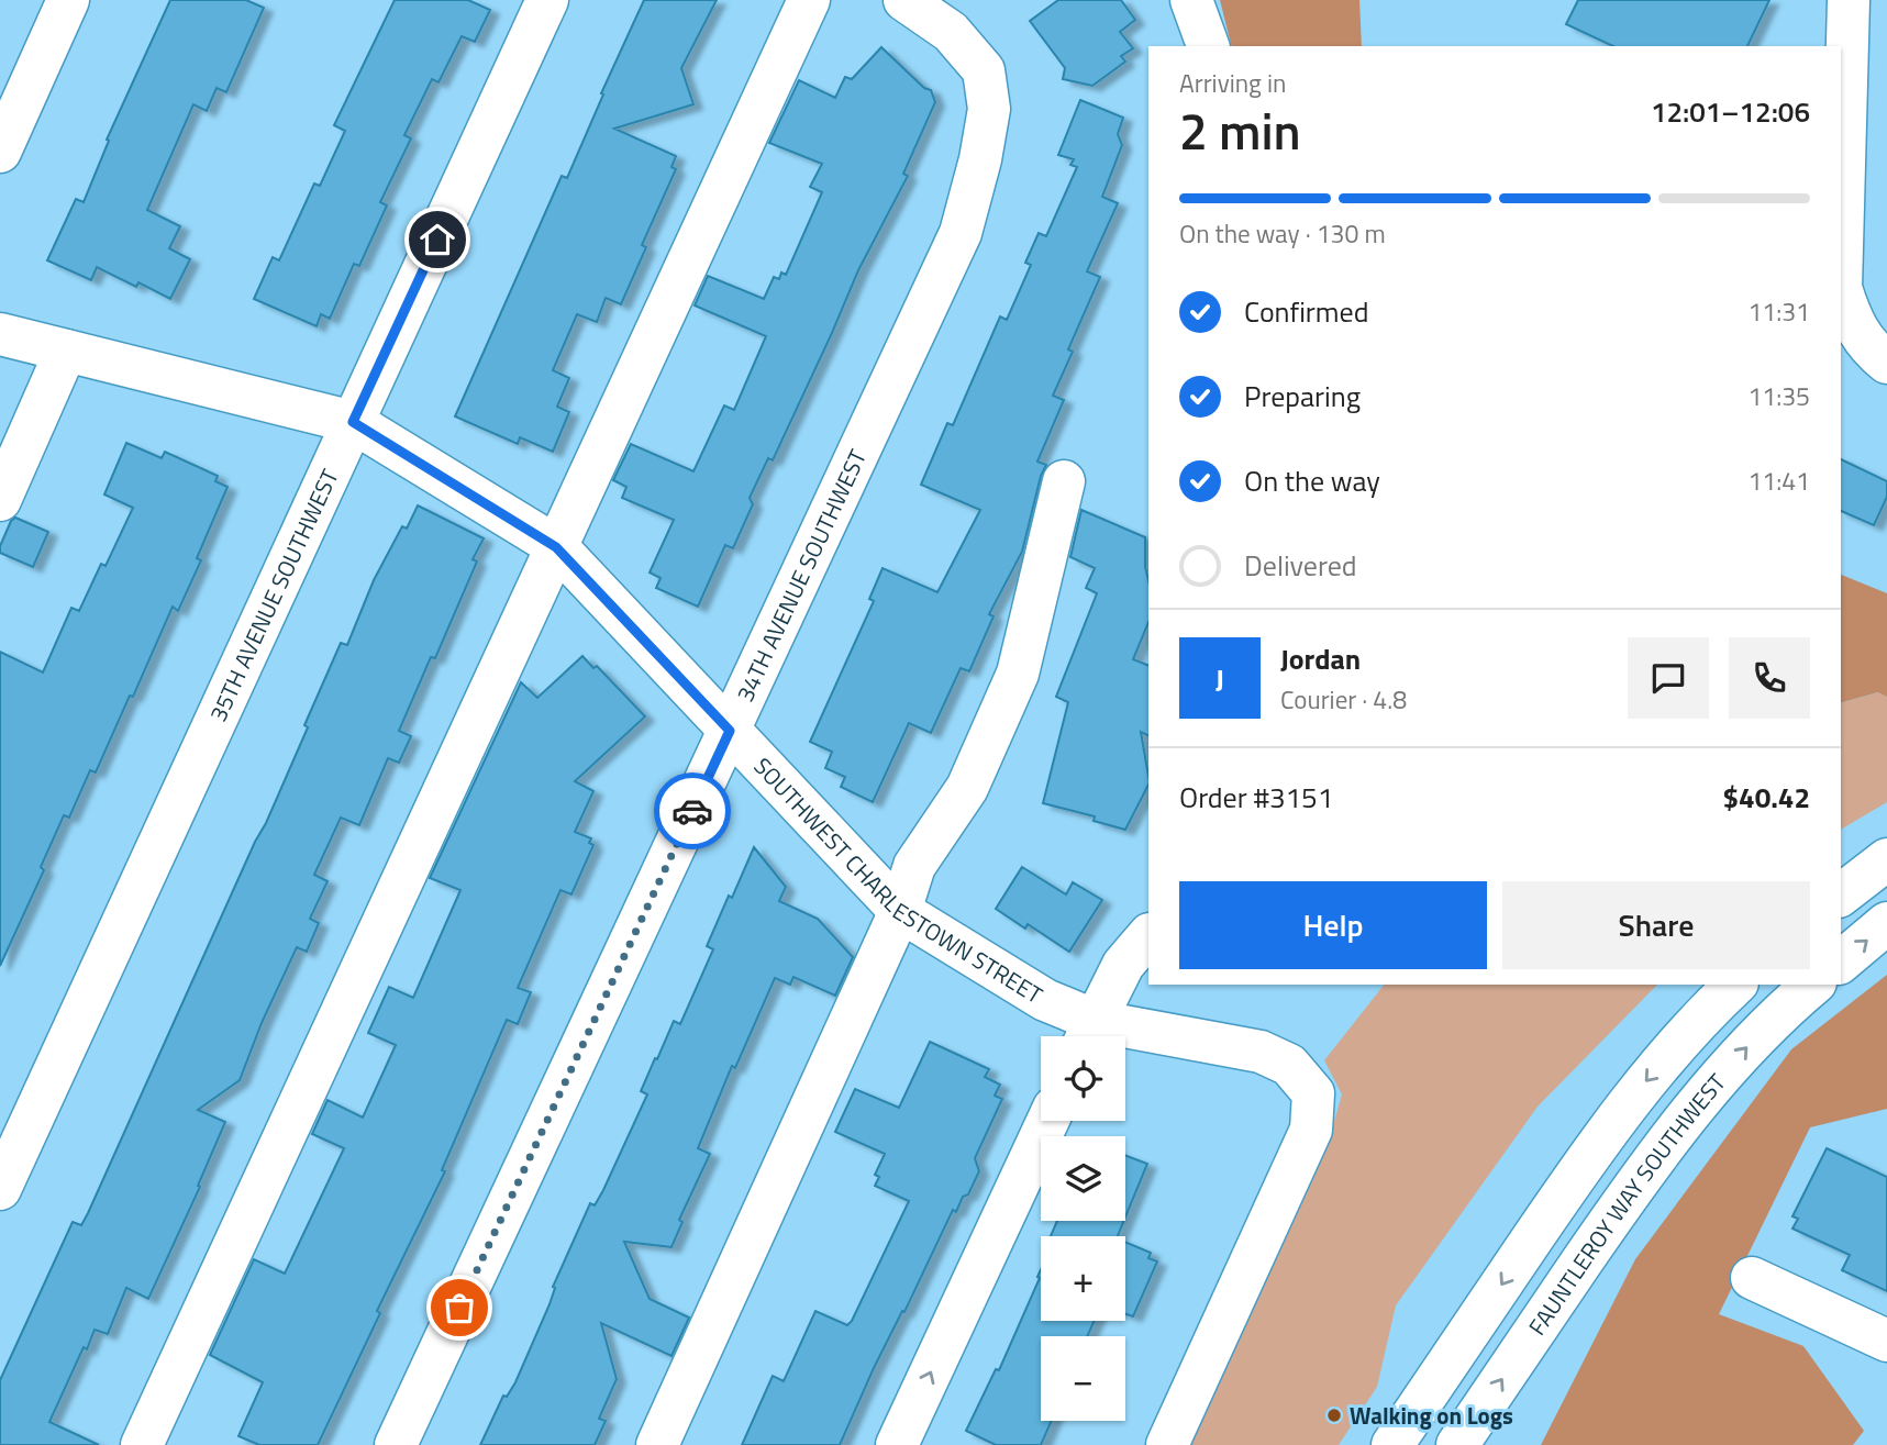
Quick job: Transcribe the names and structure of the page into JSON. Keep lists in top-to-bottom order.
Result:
{
  "streets": {
    "main road": [
      "34TH AVENUE SOUTHWEST",
      "35TH AVENUE SOUTHWEST",
      "SOUTHWEST CHARLESTOWN STREET",
      "FAUNTLEROY WAY SOUTHWEST"
    ]
  },
  "crossings": [
    ["34TH AVENUE SOUTHWEST", "SOUTHWEST CHARLESTOWN STREET"],
    ["35TH AVENUE SOUTHWEST", "SOUTHWEST CHARLESTOWN STREET"]
  ],
  "places": ["Walking on Logs"],
  "page": {
    "heading": ["2 min", "Arriving in", "12:01–12:06"],
    "panel": [
      "Jordan",
      "Courier · 4.8",
      "Order #3151",
      "$40.42"
    ],
    "bar": "On the way · 130 m",
    "list": [
      ["Confirmed", "11:31"],
      ["Preparing", "11:35"],
      ["On the way", "11:41"],
      "Delivered"
    ],
    "round": "J",
    "buttons": ["Help", "Share"],
    "map_buttons": ["+", "−"]
  }
}
